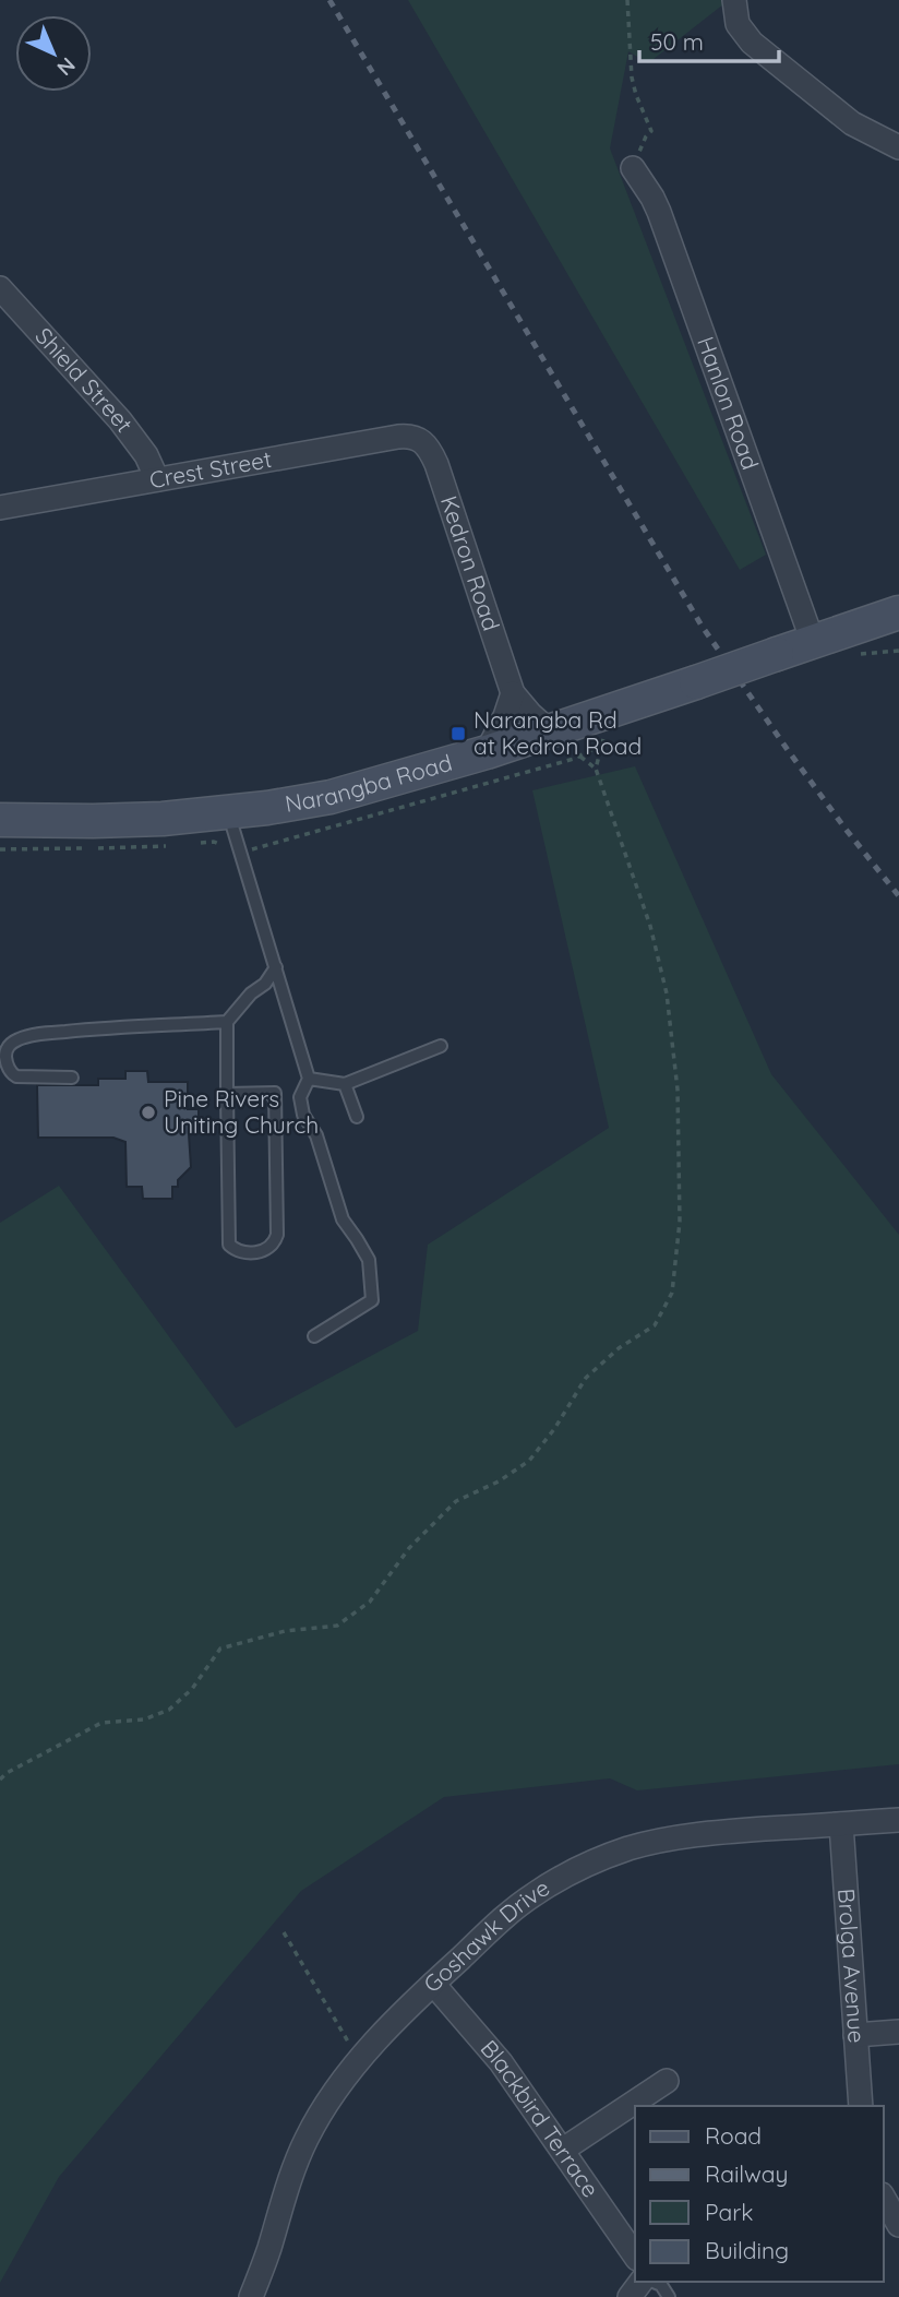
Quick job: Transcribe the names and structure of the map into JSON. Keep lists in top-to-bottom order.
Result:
{
  "streets": {
    "main road": ["Narangba Road"],
    "street": [
      "Shield Street",
      "Hanlon Road",
      "Crest Street",
      "Kedron Road",
      "Goshawk Drive",
      "Brolga Avenue",
      "Blackbird Terrace"
    ]
  },
  "crossings": [
    ["Shield Street", "Crest Street"],
    ["Hanlon Road", "Narangba Road"],
    ["Crest Street", "Kedron Road"],
    ["Kedron Road", "Narangba Road"],
    ["Goshawk Drive", "Brolga Avenue"],
    ["Goshawk Drive", "Blackbird Terrace"]
  ],
  "places": {
    "transit": ["Narangba Rd at Kedron Road"],
    "other": ["Pine Rivers Uniting Church"]
  },
  "legend": [
    "Road",
    "Railway",
    "Park",
    "Building"
  ],
  "scale_bar": "50 m",
  "north": "bottom right"
}
